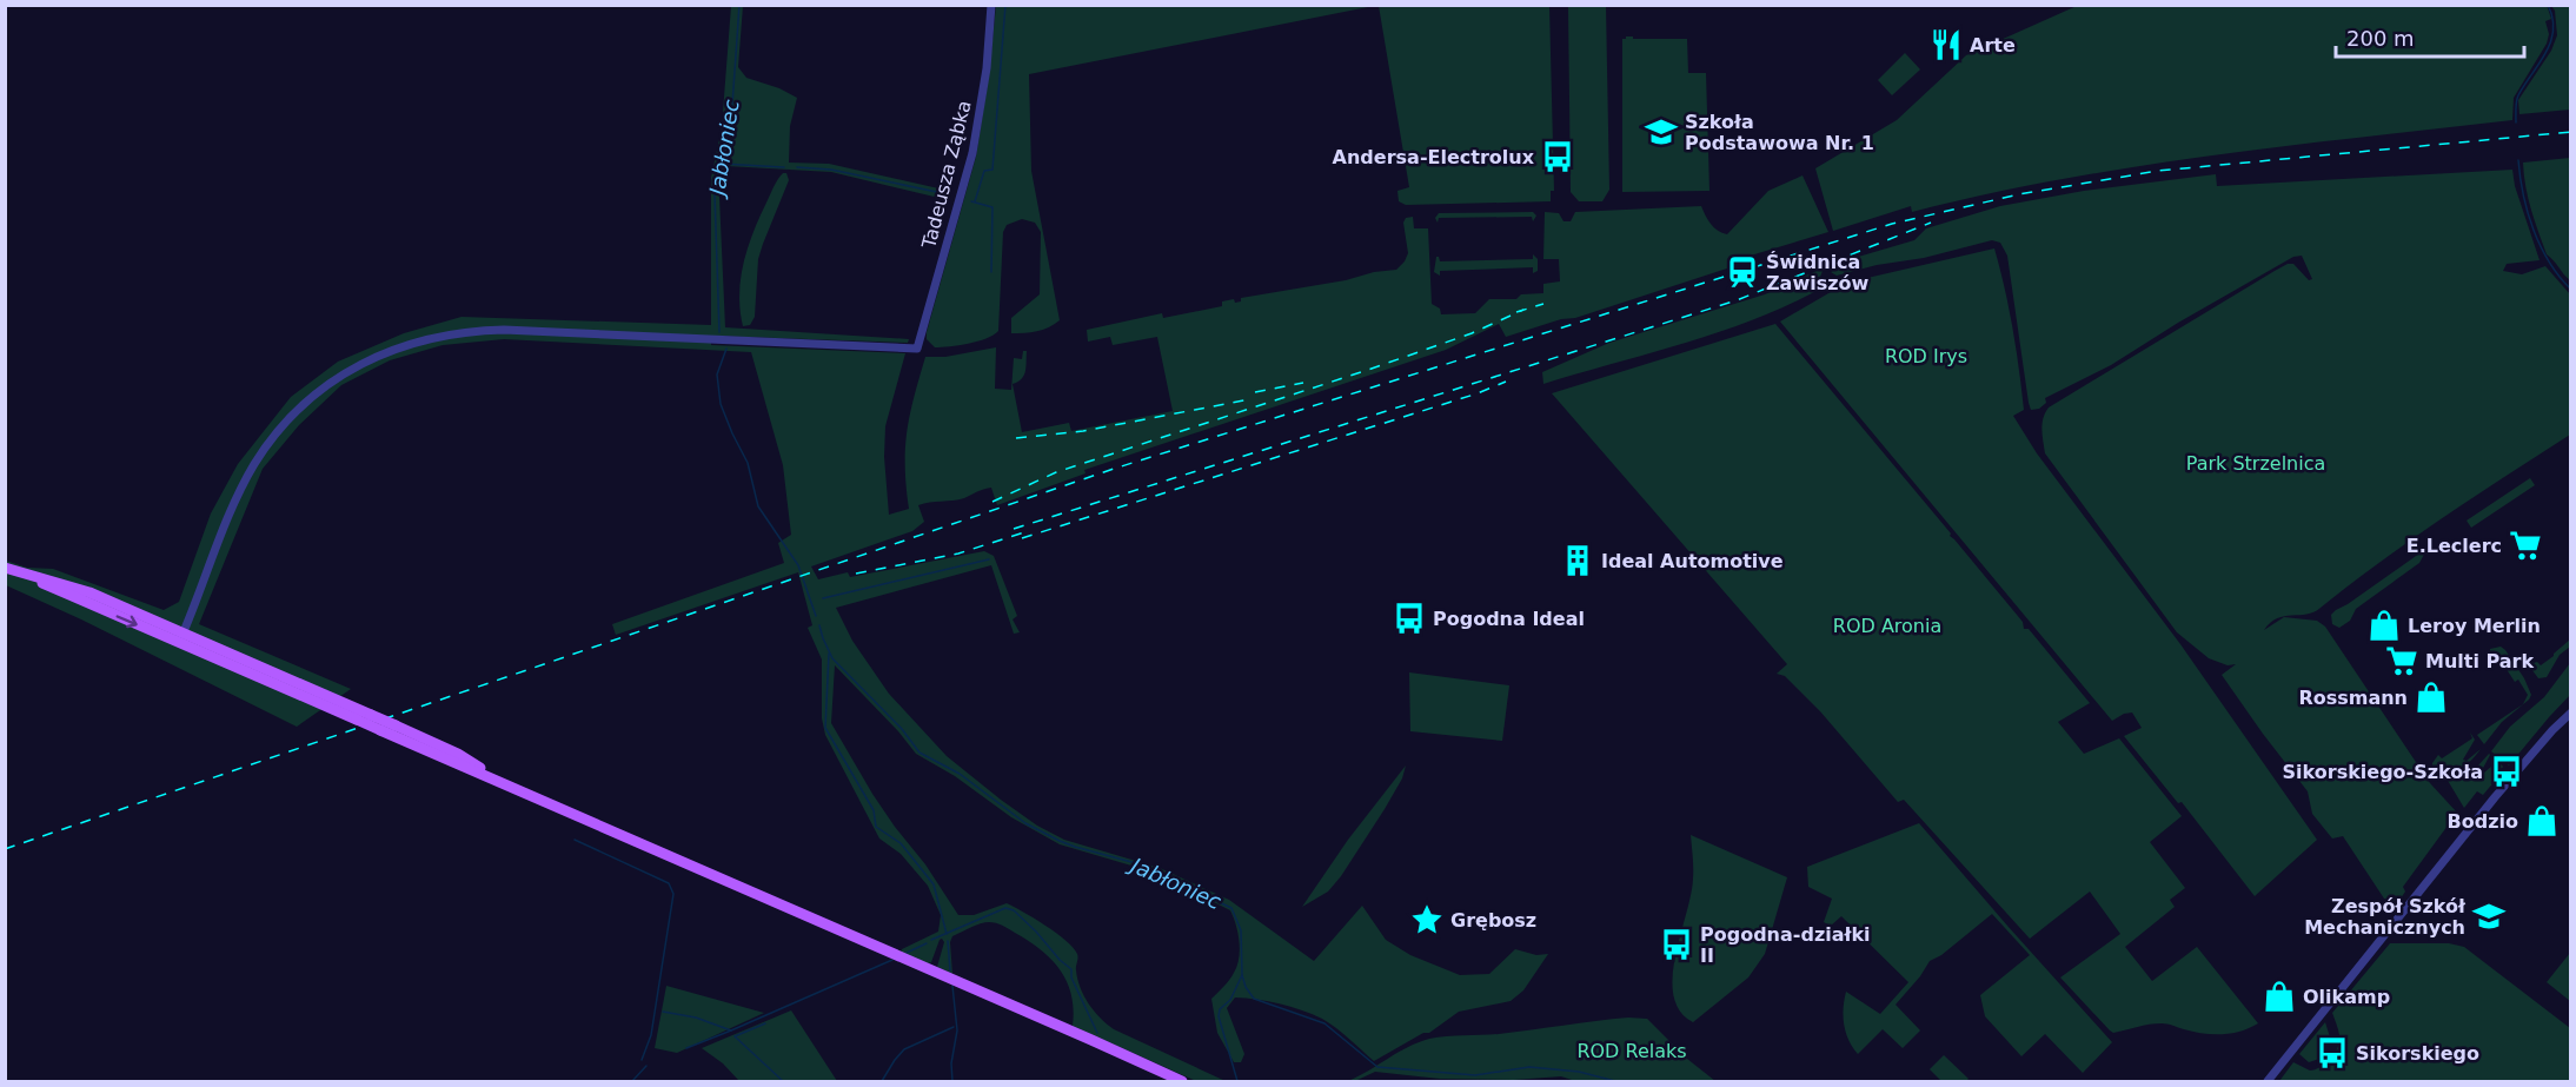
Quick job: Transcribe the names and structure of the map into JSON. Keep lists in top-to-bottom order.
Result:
{
  "streets": {
    "street": ["Tadeusza Ząbka"]
  },
  "water": ["Jabłoniec"],
  "parks": [
    "ROD Irys",
    "Park Strzelnica",
    "ROD Aronia",
    "ROD Relaks"
  ],
  "places": {
    "restaurant": ["Arte"],
    "school or university": ["Szkoła Podstawowa Nr. 1", "Zespół Szkół Mechanicznych"],
    "bus stop": [
      "Andersa-Electrolux",
      "Pogodna Ideal",
      "Sikorskiego-Szkoła",
      "Pogodna-działki II",
      "Sikorskiego"
    ],
    "station": ["Świdnica Zawiszów"],
    "supermarket": ["E.Leclerc", "Multi Park"],
    "building": ["Ideal Automotive"],
    "shop": [
      "Leroy Merlin",
      "Rossmann",
      "Bodzio",
      "Olikamp"
    ],
    "place": ["Grębosz"]
  },
  "scale_bar": "200 m"
}
